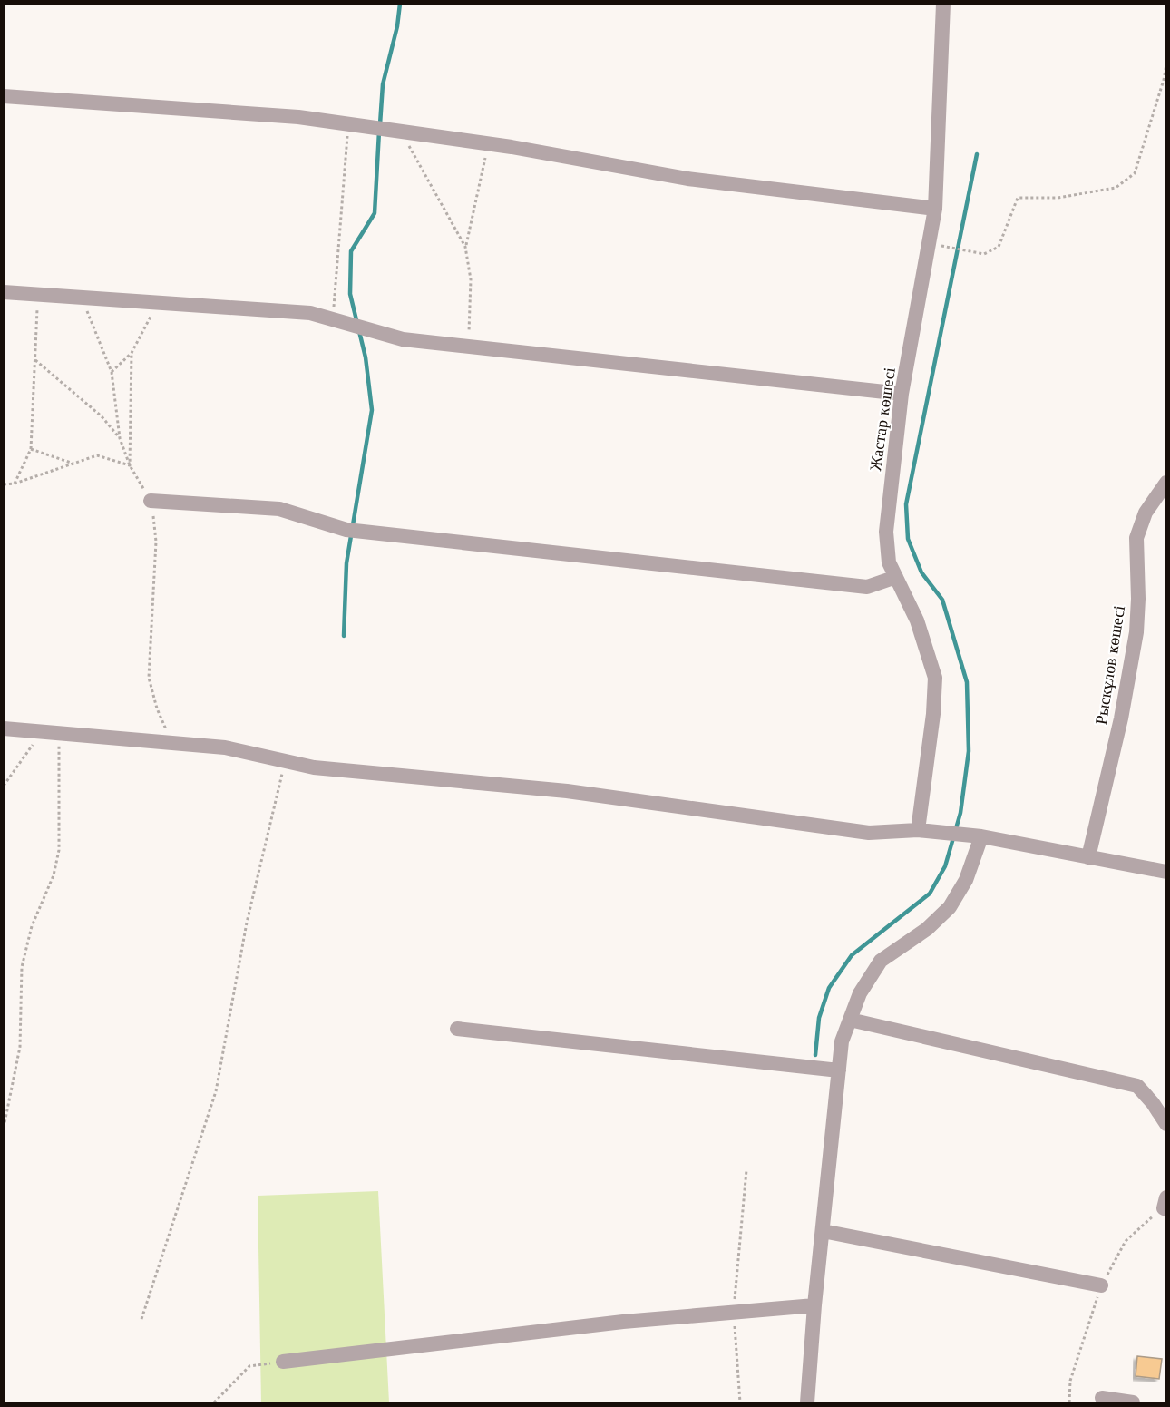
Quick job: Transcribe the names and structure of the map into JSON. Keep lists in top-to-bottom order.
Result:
{
  "streets": {
    "street": ["Жастар көшесі", "Рыскұлов көшесі"]
  }
}
